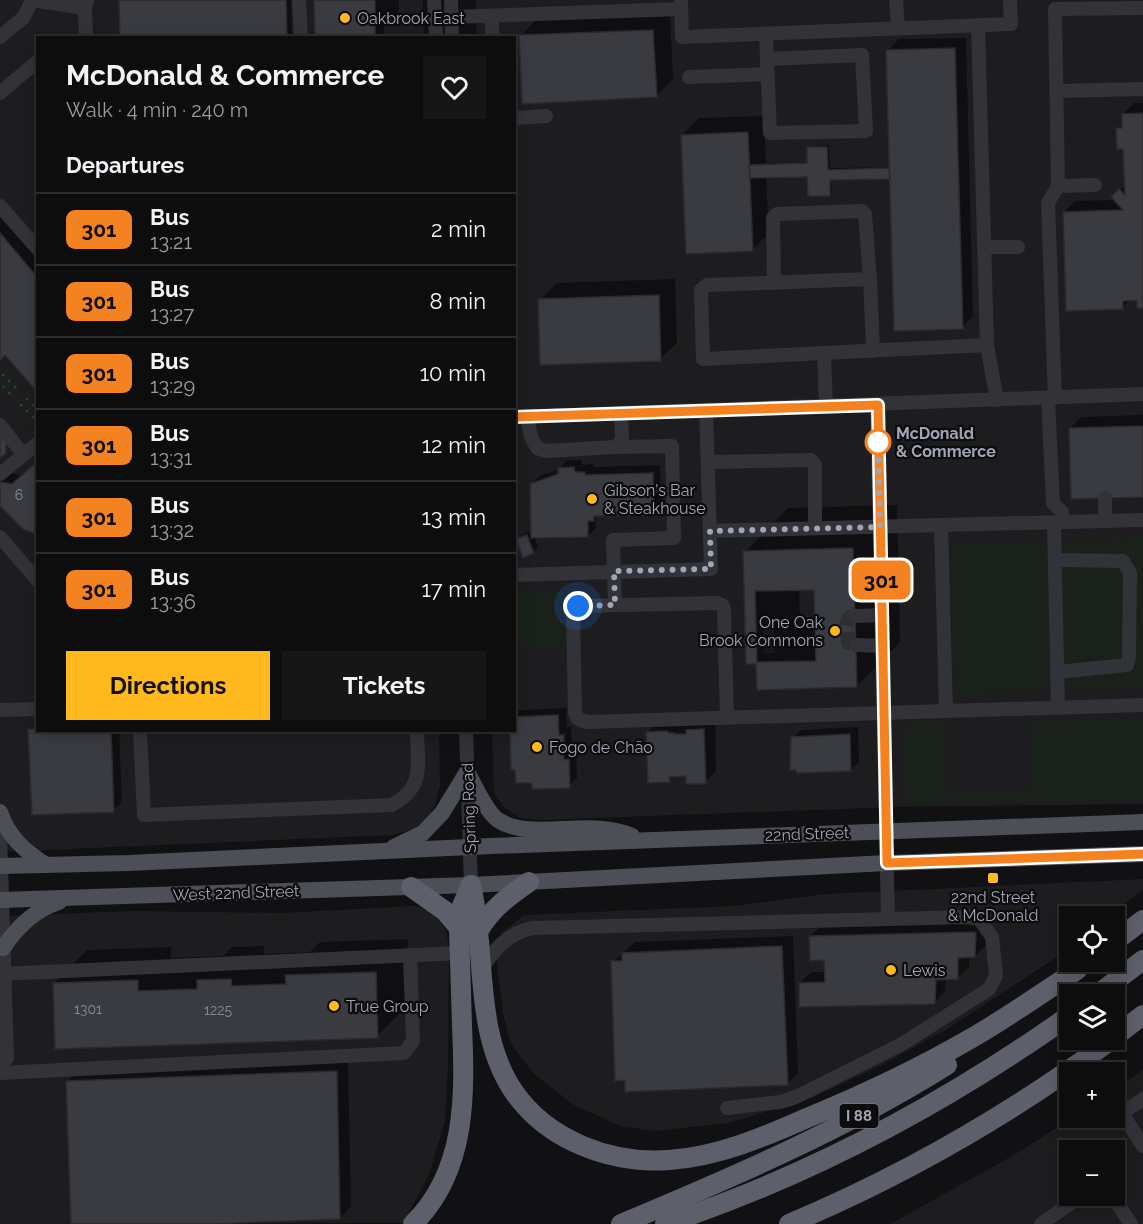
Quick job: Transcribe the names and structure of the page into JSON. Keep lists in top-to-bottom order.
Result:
{
  "streets": {
    "highway": ["I 88"],
    "main road": ["22nd Street", "West 22nd Street"],
    "street": ["Spring Road"]
  },
  "crossings": [
    ["Spring Road", "22nd Street"],
    ["Spring Road", "West 22nd Street"],
    ["22nd Street", "West 22nd Street"]
  ],
  "places": {
    "other": [
      "Oakbrook East",
      "McDonald & Commerce",
      "Gibson's Bar & Steakhouse",
      "One Oak Brook Commons",
      "Fogo de Chão",
      "Lewis",
      "True Group"
    ],
    "transit": ["22nd Street & McDonald"]
  },
  "lines": ["bus line 301"],
  "house_numbers": ["6", "1301", "1225"],
  "page": {
    "on_map": "301",
    "heading": [
      ["McDonald & Commerce", "Walk · 4 min · 240 m"],
      "Departures"
    ],
    "list": [
      {
        "mark": "301",
        "name": "Bus",
        "note": "13:21",
        "value": "2 min"
      },
      {
        "mark": "301",
        "name": "Bus",
        "note": "13:27",
        "value": "8 min"
      },
      {
        "mark": "301",
        "name": "Bus",
        "note": "13:29",
        "value": "10 min"
      },
      {
        "mark": "301",
        "name": "Bus",
        "note": "13:31",
        "value": "12 min"
      },
      {
        "mark": "301",
        "name": "Bus",
        "note": "13:32",
        "value": "13 min"
      },
      {
        "mark": "301",
        "name": "Bus",
        "note": "13:36",
        "value": "17 min"
      }
    ],
    "buttons": ["Directions", "Tickets"],
    "map_buttons": ["+", "−"]
  }
}
